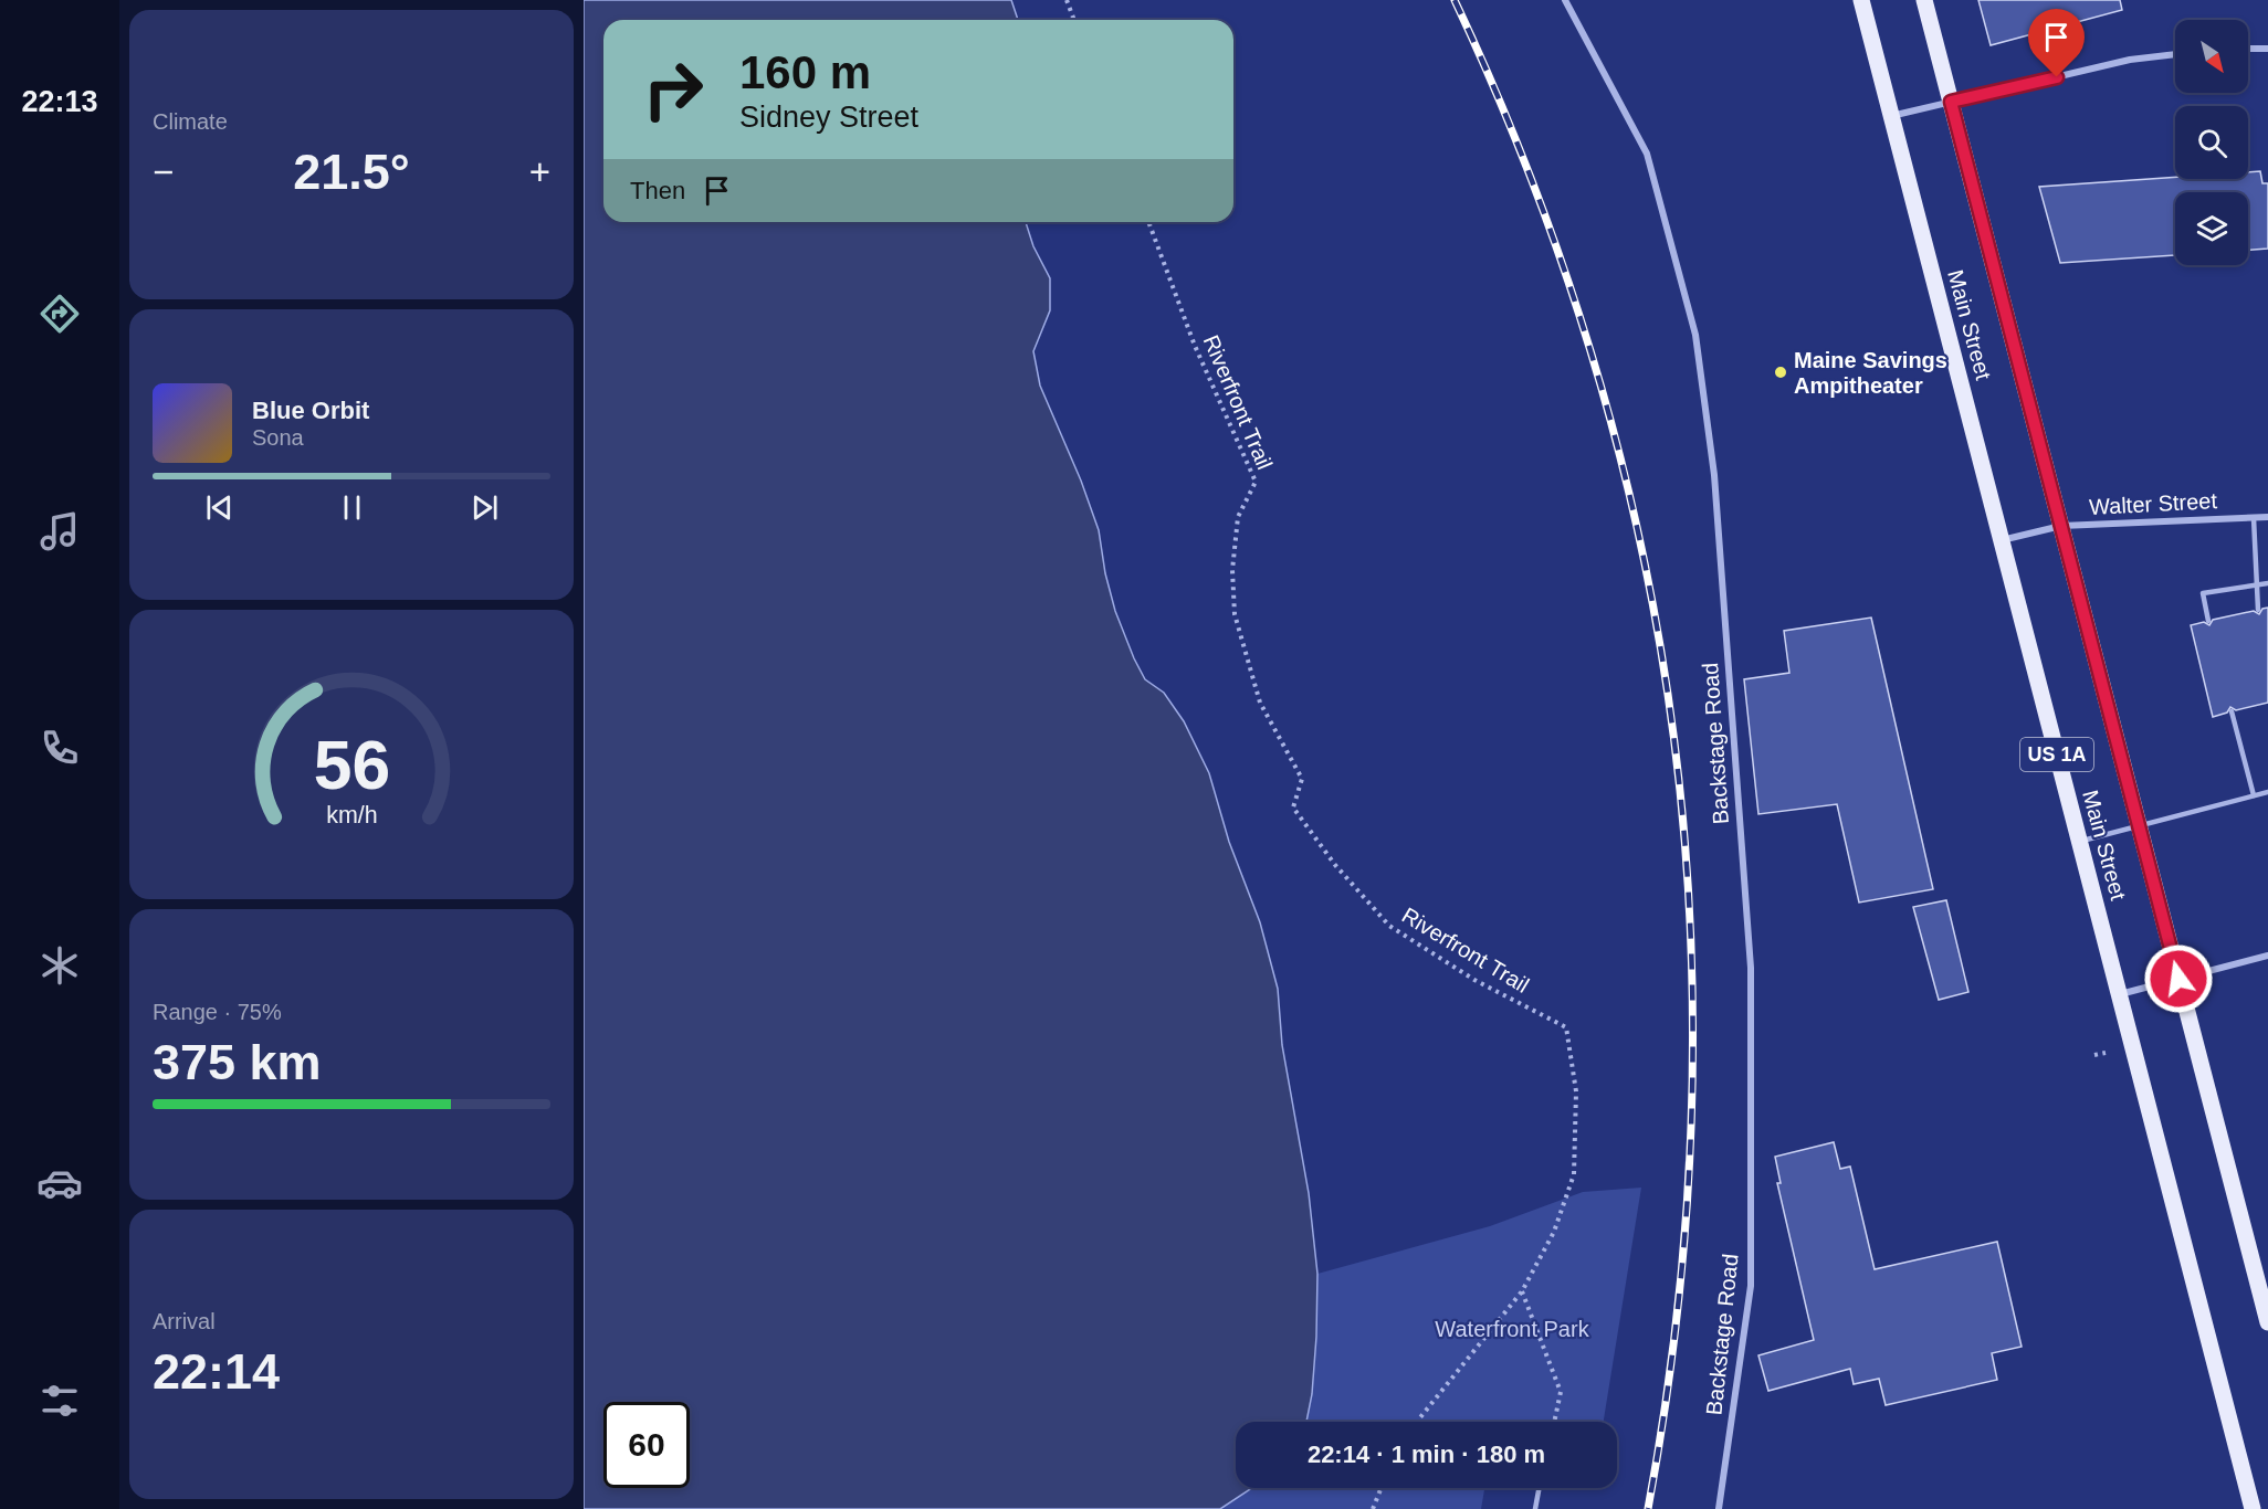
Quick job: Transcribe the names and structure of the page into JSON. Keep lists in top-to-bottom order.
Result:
{
  "streets": {
    "main road": ["Main Street", "US 1A"],
    "street": ["Walter Street", "Backstage Road"],
    "path": ["Riverfront Trail"]
  },
  "crossings": [
    ["Main Street", "Walter Street"]
  ],
  "parks": ["Waterfront Park"],
  "places": ["Maine Savings Ampitheater"],
  "north": "bottom right",
  "page": {
    "tabs": "22:13",
    "tile": [
      "Climate",
      ["Range · 75%", "375 km"],
      ["Arrival", "22:14"]
    ],
    "turn": ["160 m", "Sidney Street"],
    "heat": ["−", "21.5°", "+"],
    "then": "Then",
    "song": ["Blue Orbit", "Sona"],
    "limit": "60",
    "trip": "22:14 · 1 min · 180 m",
    "gauge": ["56", "km/h"]
  }
}
